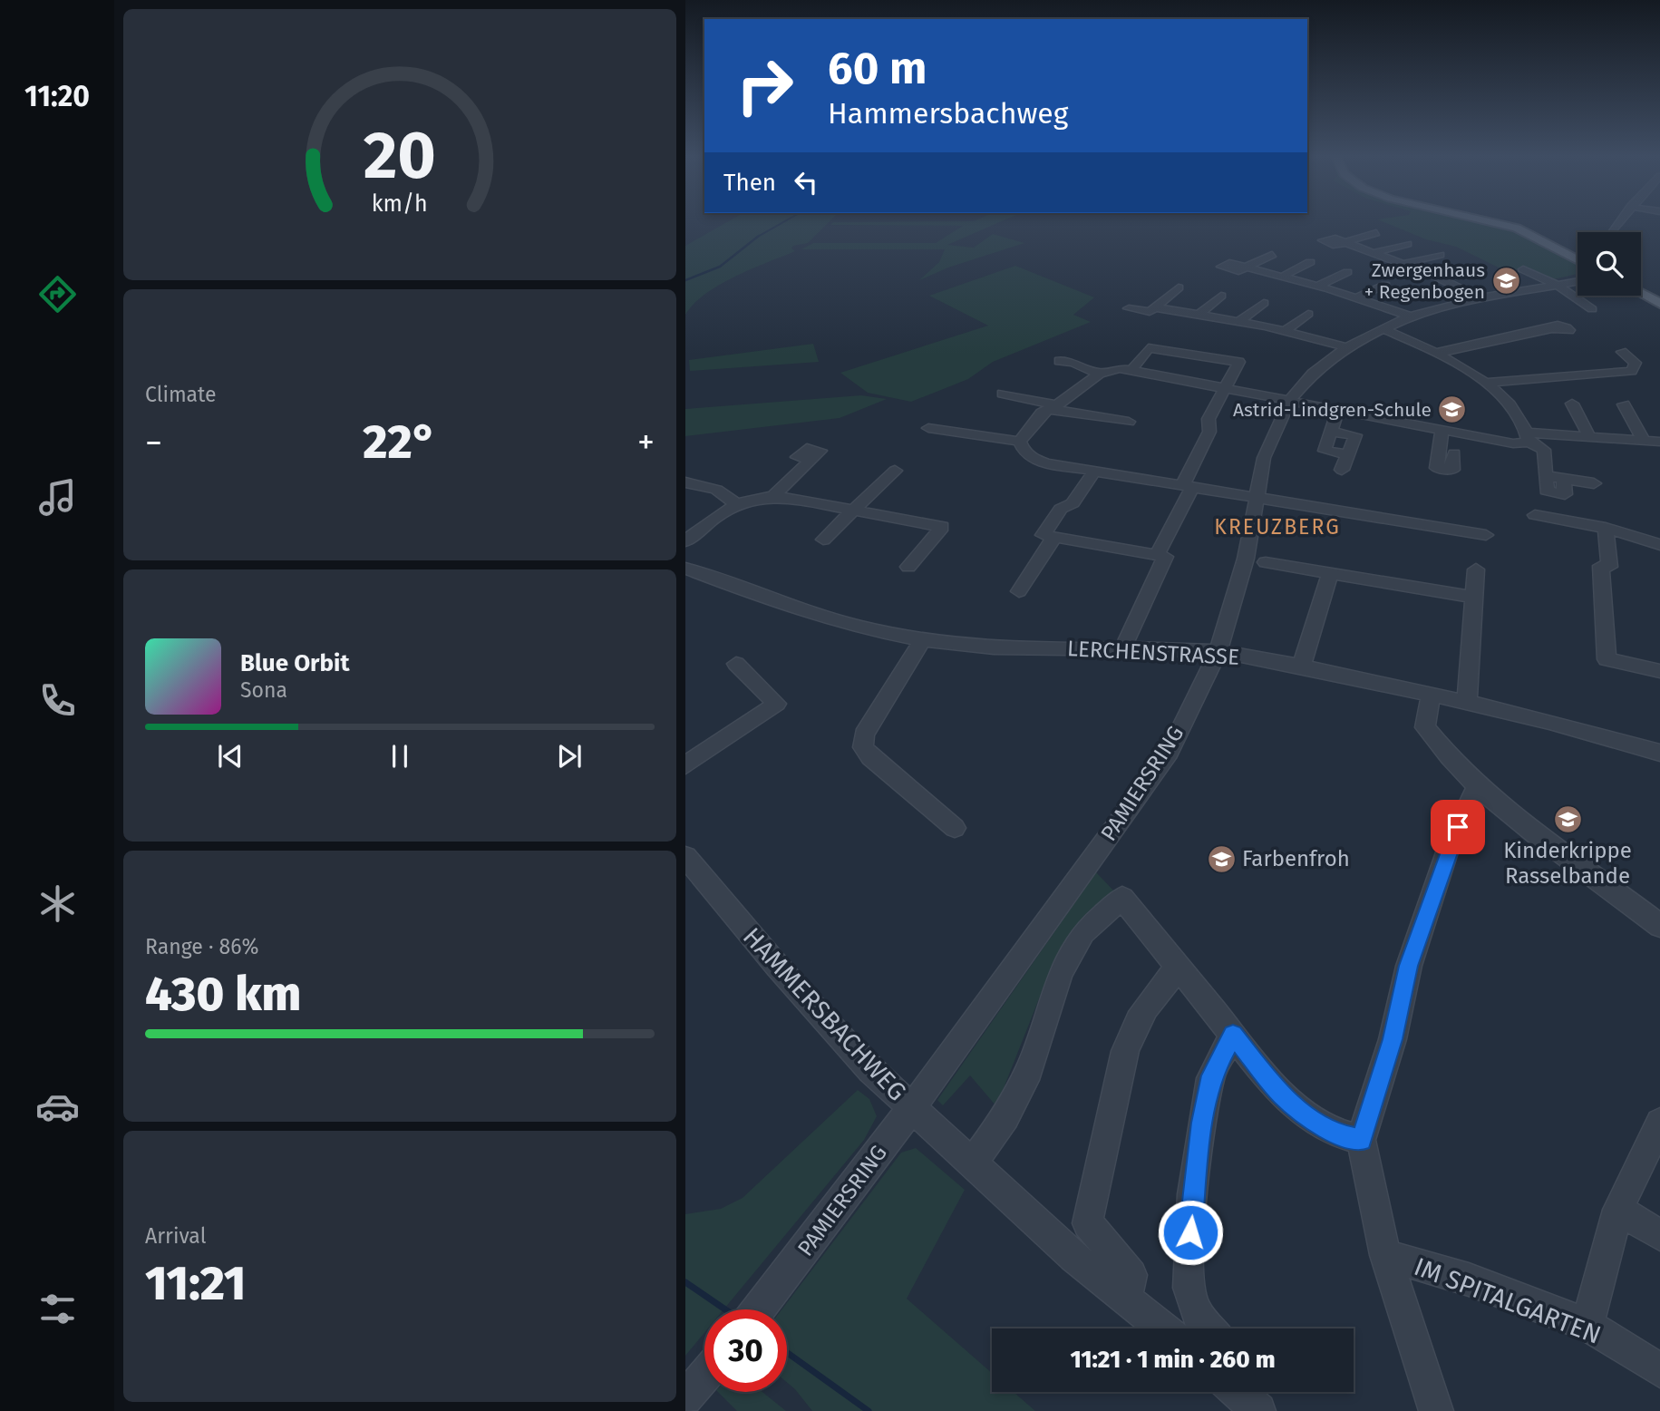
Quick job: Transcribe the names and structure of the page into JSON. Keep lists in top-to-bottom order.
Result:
{
  "streets": {
    "street": [
      "LERCHENSTRASSE",
      "PAMIERSRING",
      "HAMMERSBACHWEG",
      "IM SPITALGARTEN"
    ]
  },
  "crossings": [
    ["LERCHENSTRASSE", "PAMIERSRING"],
    ["PAMIERSRING", "HAMMERSBACHWEG"]
  ],
  "districts": ["KREUZBERG"],
  "places": {
    "school or university": [
      "Zwergenhaus + Regenbogen",
      "Astrid-Lindgren-Schule",
      "Kinderkrippe Rasselbande",
      "Farbenfroh"
    ]
  },
  "page": {
    "tabs": "11:20",
    "turn": ["60 m", "Hammersbachweg"],
    "then": "Then",
    "tile": [
      "Climate",
      ["Range · 86%", "430 km"],
      ["Arrival", "11:21"]
    ],
    "heat": ["−", "22°", "+"],
    "song": ["Blue Orbit", "Sona"],
    "limit": "30",
    "trip": "11:21 · 1 min · 260 m",
    "gauge": ["20", "km/h"]
  }
}
